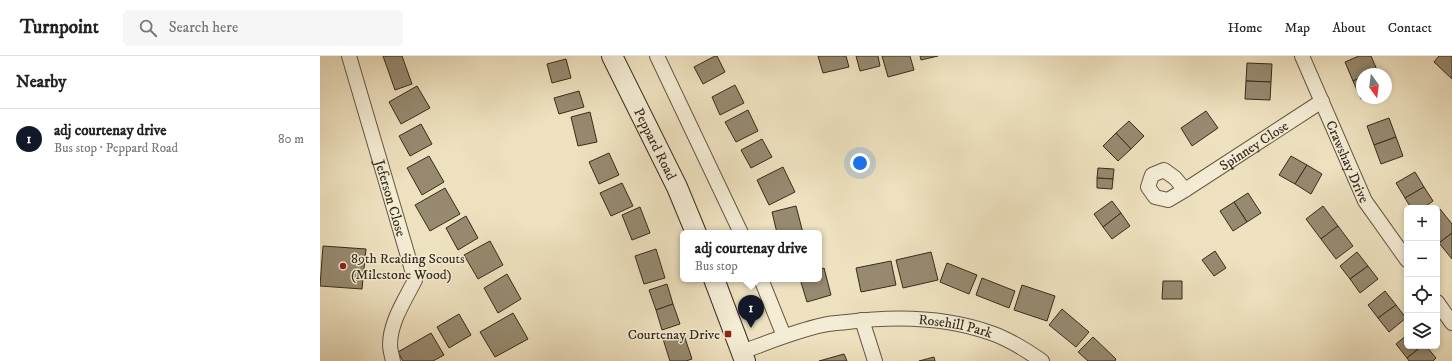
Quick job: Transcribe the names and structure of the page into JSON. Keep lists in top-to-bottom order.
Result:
{
  "streets": {
    "main road": ["Peppard Road"],
    "street": [
      "Spinney Close",
      "Crawshay Drive",
      "Jeferson Close",
      "Rosehill Park"
    ]
  },
  "crossings": [
    ["Spinney Close", "Crawshay Drive"]
  ],
  "places": {
    "other": ["89th Reading Scouts (Milestone Wood)"],
    "transit": ["Courtenay Drive"]
  },
  "north": "bottom",
  "page": {
    "header": "Turnpoint",
    "search": "Search here",
    "nav": [
      "Home",
      "Map",
      "About",
      "Contact"
    ],
    "heading": "Nearby",
    "list": [
      {
        "mark": "1",
        "name": "adj courtenay drive",
        "note": "Bus stop · Peppard Road",
        "value": "80 m"
      }
    ],
    "map_buttons": ["+", "−"],
    "popup": ["adj courtenay drive", "Bus stop"],
    "pins": "1"
  }
}
